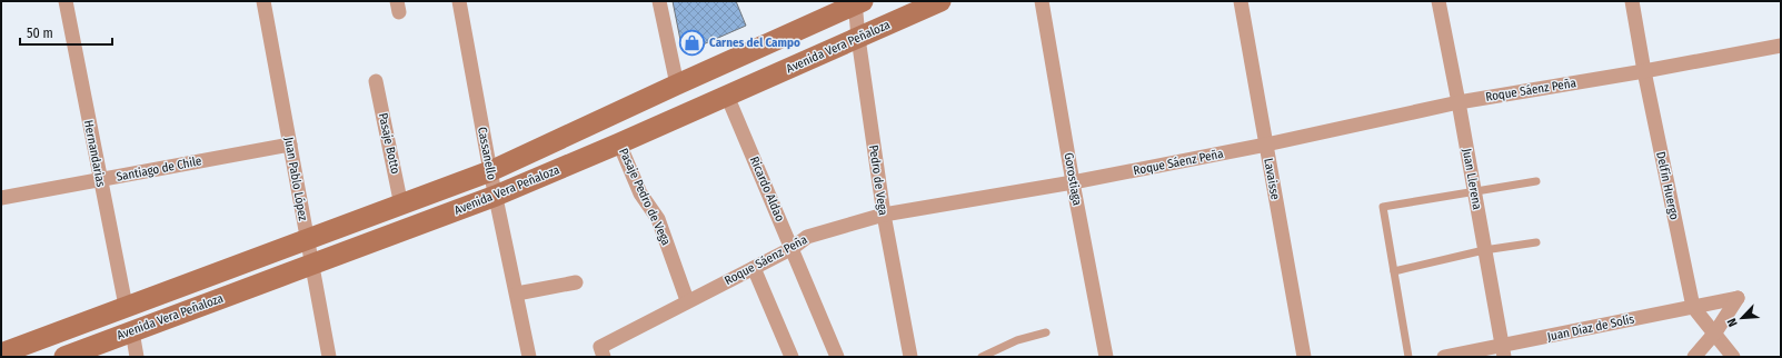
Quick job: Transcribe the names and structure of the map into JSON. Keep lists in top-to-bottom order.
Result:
{
  "streets": {
    "main road": ["Avenida Vera Peñaloza"],
    "street": [
      "Roque Sáenz Peña",
      "Pasaje Botto",
      "Hernandarias",
      "Cassanello",
      "Santiago de Chile",
      "Juan Pablo López",
      "Gorostiaga",
      "Lavaisse",
      "Juan Llerena",
      "Pedro de Vega",
      "Delfín Huergo",
      "Ricardo Aldao",
      "Pasaje Pedro de Vega",
      "Juan Díaz de Solís"
    ]
  },
  "crossings": [
    ["Avenida Vera Peñaloza", "Pasaje Botto"],
    ["Avenida Vera Peñaloza", "Hernandarias"],
    ["Avenida Vera Peñaloza", "Cassanello"],
    ["Avenida Vera Peñaloza", "Juan Pablo López"],
    ["Avenida Vera Peñaloza", "Pedro de Vega"],
    ["Avenida Vera Peñaloza", "Ricardo Aldao"],
    ["Avenida Vera Peñaloza", "Pasaje Pedro de Vega"],
    ["Roque Sáenz Peña", "Gorostiaga"],
    ["Roque Sáenz Peña", "Lavaisse"],
    ["Roque Sáenz Peña", "Juan Llerena"],
    ["Roque Sáenz Peña", "Pedro de Vega"],
    ["Roque Sáenz Peña", "Delfín Huergo"],
    ["Roque Sáenz Peña", "Ricardo Aldao"],
    ["Roque Sáenz Peña", "Pasaje Pedro de Vega"],
    ["Hernandarias", "Santiago de Chile"],
    ["Santiago de Chile", "Juan Pablo López"],
    ["Juan Llerena", "Juan Díaz de Solís"],
    ["Delfín Huergo", "Juan Díaz de Solís"]
  ],
  "places": {
    "shop": ["Carnes del Campo"]
  },
  "scale_bar": "50 m",
  "north": "bottom left"
}
